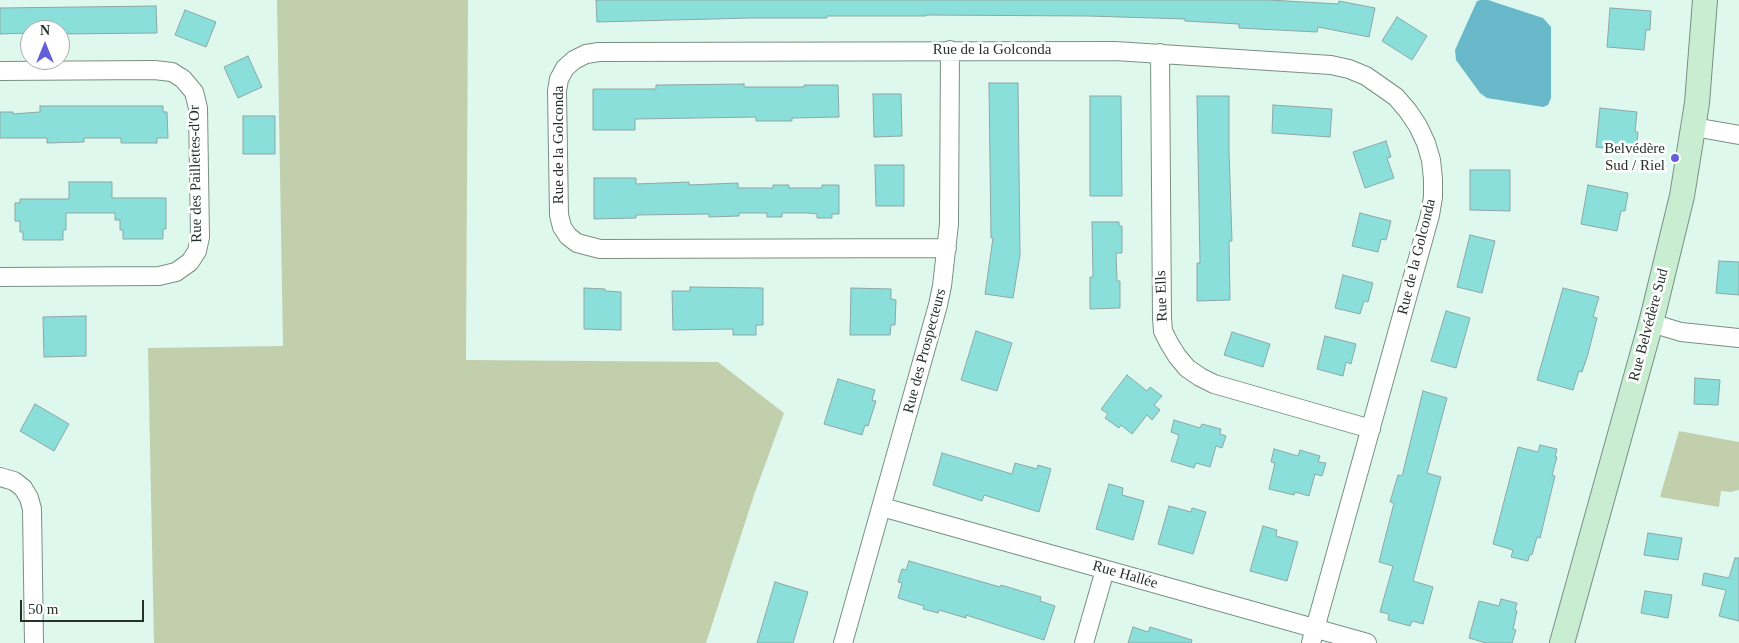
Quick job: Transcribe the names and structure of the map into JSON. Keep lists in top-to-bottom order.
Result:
{
  "streets": {
    "street": [
      "Rue de la Golconda",
      "Rue des Paillettes-d'Or",
      "Rue Ells",
      "Rue Belvédère Sud",
      "Rue des Prospecteurs",
      "Rue Hallée"
    ]
  },
  "crossings": [
    ["Rue de la Golconda", "Rue Ells"],
    ["Rue de la Golconda", "Rue des Prospecteurs"],
    ["Rue de la Golconda", "Rue Hallée"],
    ["Rue des Prospecteurs", "Rue Hallée"]
  ],
  "places": ["Belvédère Sud / Riel"],
  "scale_bar": "50 m",
  "north": "top"
}
